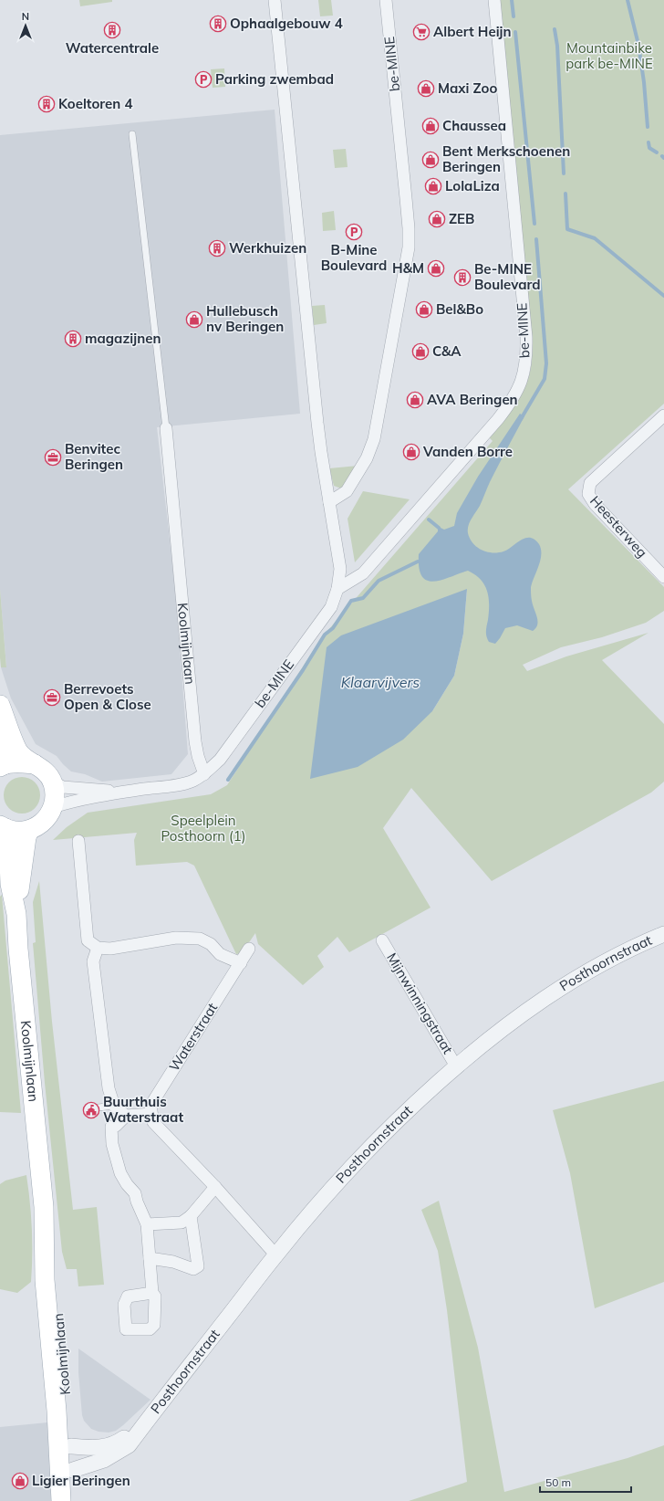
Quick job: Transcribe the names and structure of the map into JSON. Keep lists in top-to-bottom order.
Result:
{
  "streets": {
    "main road": ["Koolmijnlaan"],
    "street": [
      "be-MINE",
      "Heesterweg",
      "Posthoornstraat",
      "Mijnwinningstraat",
      "Waterstraat"
    ]
  },
  "crossings": [
    ["be-MINE", "Koolmijnlaan"],
    ["Koolmijnlaan", "Posthoornstraat"],
    ["Posthoornstraat", "Mijnwinningstraat"]
  ],
  "water": ["Klaarvijvers"],
  "parks": ["Mountainbike park be-MINE", "Speelplein Posthoorn (1)"],
  "places": {
    "building": [
      "Ophaalgebouw 4",
      "Watercentrale",
      "Koeltoren 4",
      "Werkhuizen",
      "Be-MINE Boulevard",
      "magazijnen"
    ],
    "supermarket": ["Albert Heijn"],
    "parking": ["Parking zwembad", "B-Mine Boulevard"],
    "shop": [
      "Maxi Zoo",
      "Chaussea",
      "Bent Merkschoenen Beringen",
      "LolaLiza",
      "ZEB",
      "H&M",
      "Bel&Bo",
      "Hullebusch nv Beringen",
      "C&A",
      "AVA Beringen",
      "Vanden Borre",
      "Ligier Beringen"
    ],
    "office": ["Benvitec Beringen", "Berrevoets Open & Close"],
    "public building": ["Buurthuis Waterstraat"]
  },
  "scale_bar": "50 m",
  "north": "top"
}
